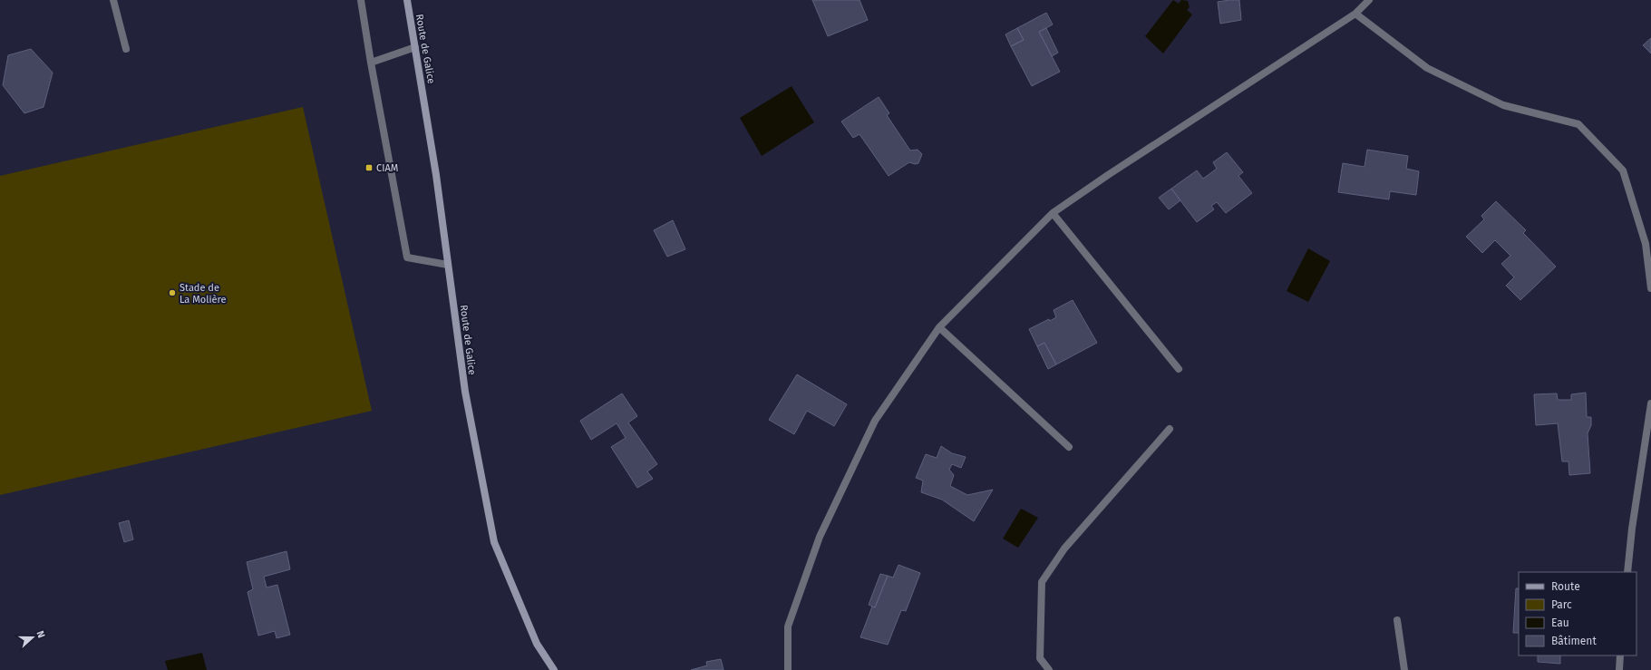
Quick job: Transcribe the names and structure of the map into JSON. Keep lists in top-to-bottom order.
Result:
{
  "streets": {
    "main road": ["Route de Galice"]
  },
  "places": {
    "transit": ["CIAM"],
    "other": ["Stade de La Molière"]
  },
  "legend": [
    "Route",
    "Parc",
    "Eau",
    "Bâtiment"
  ],
  "north": "right"
}
